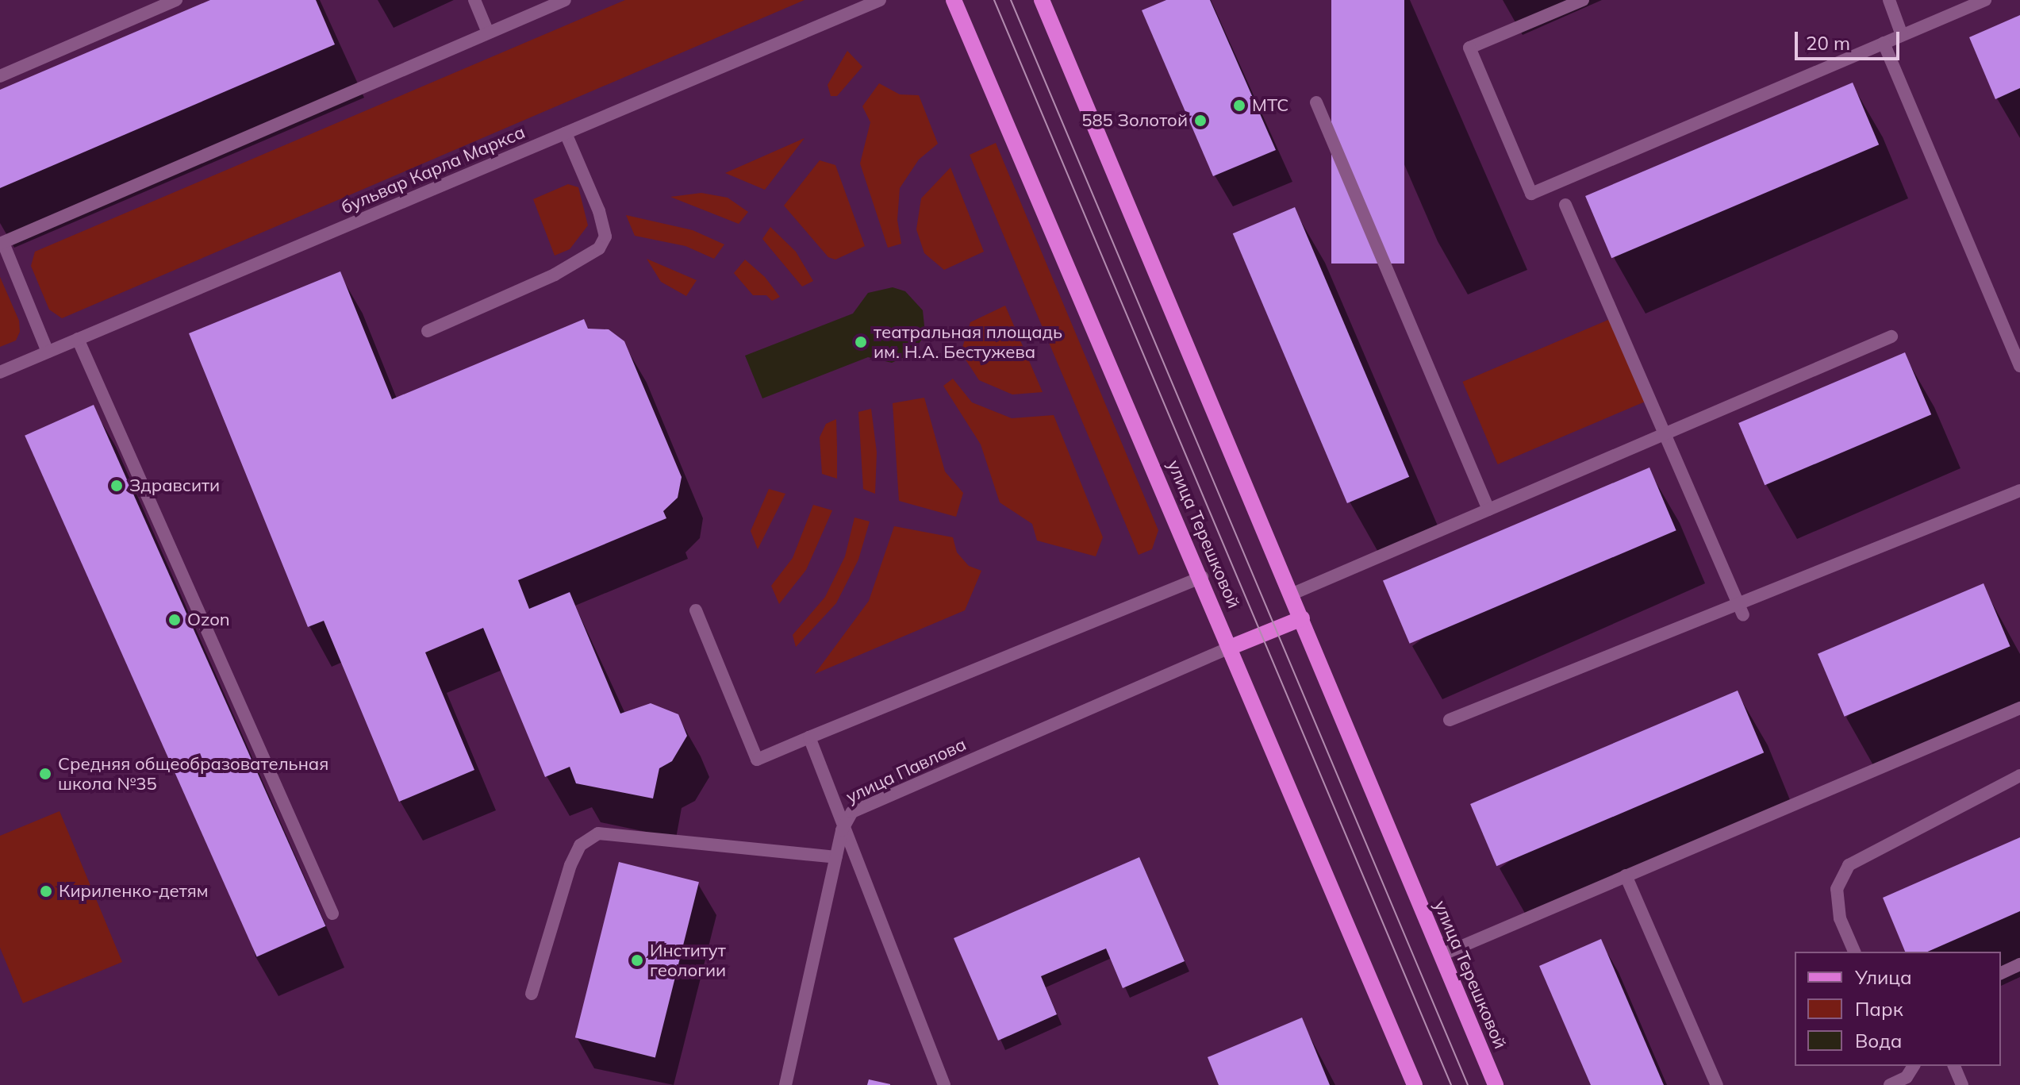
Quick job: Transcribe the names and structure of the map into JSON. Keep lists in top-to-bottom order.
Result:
{
  "streets": {
    "main road": ["улица Терешковой"],
    "street": ["бульвар Карла Маркса", "улица Павлова"]
  },
  "crossings": [
    ["улица Терешковой", "улица Павлова"]
  ],
  "places": [
    "МТС",
    "585 Золотой",
    "театральная площадь им. Н.А. Бестужева",
    "Здравсити",
    "Ozon",
    "Средняя общеобразовательная школа №35",
    "Кириленко-детям",
    "Институт геологии"
  ],
  "legend": ["Улица", "Парк", "Вода"],
  "scale_bar": "20 m"
}
